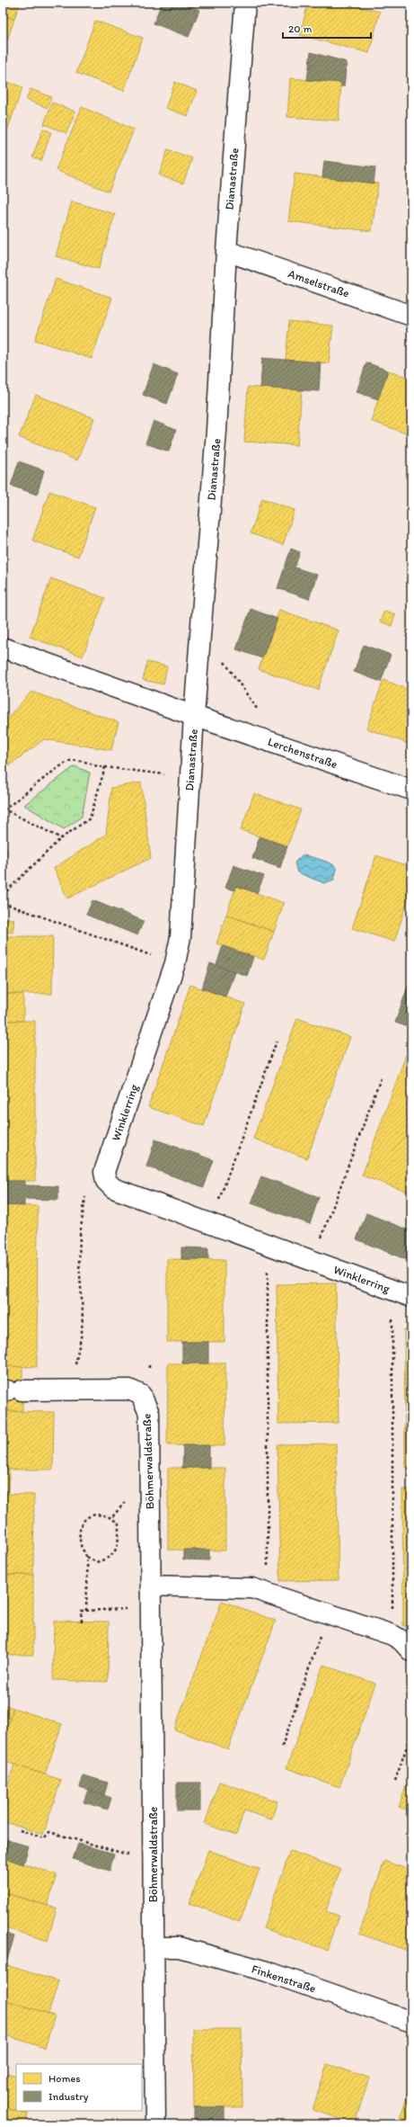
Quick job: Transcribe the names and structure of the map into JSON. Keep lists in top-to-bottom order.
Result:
{
  "streets": {
    "street": [
      "Dianastraße",
      "Amselstraße",
      "Lerchenstraße",
      "Winklerring",
      "Böhmerwaldstraße",
      "Finkenstraße"
    ]
  },
  "crossings": [
    ["Dianastraße", "Amselstraße"],
    ["Dianastraße", "Lerchenstraße"],
    ["Dianastraße", "Winklerring"],
    ["Böhmerwaldstraße", "Finkenstraße"]
  ],
  "legend": ["Homes", "Industry"],
  "scale_bar": "20 m"
}
